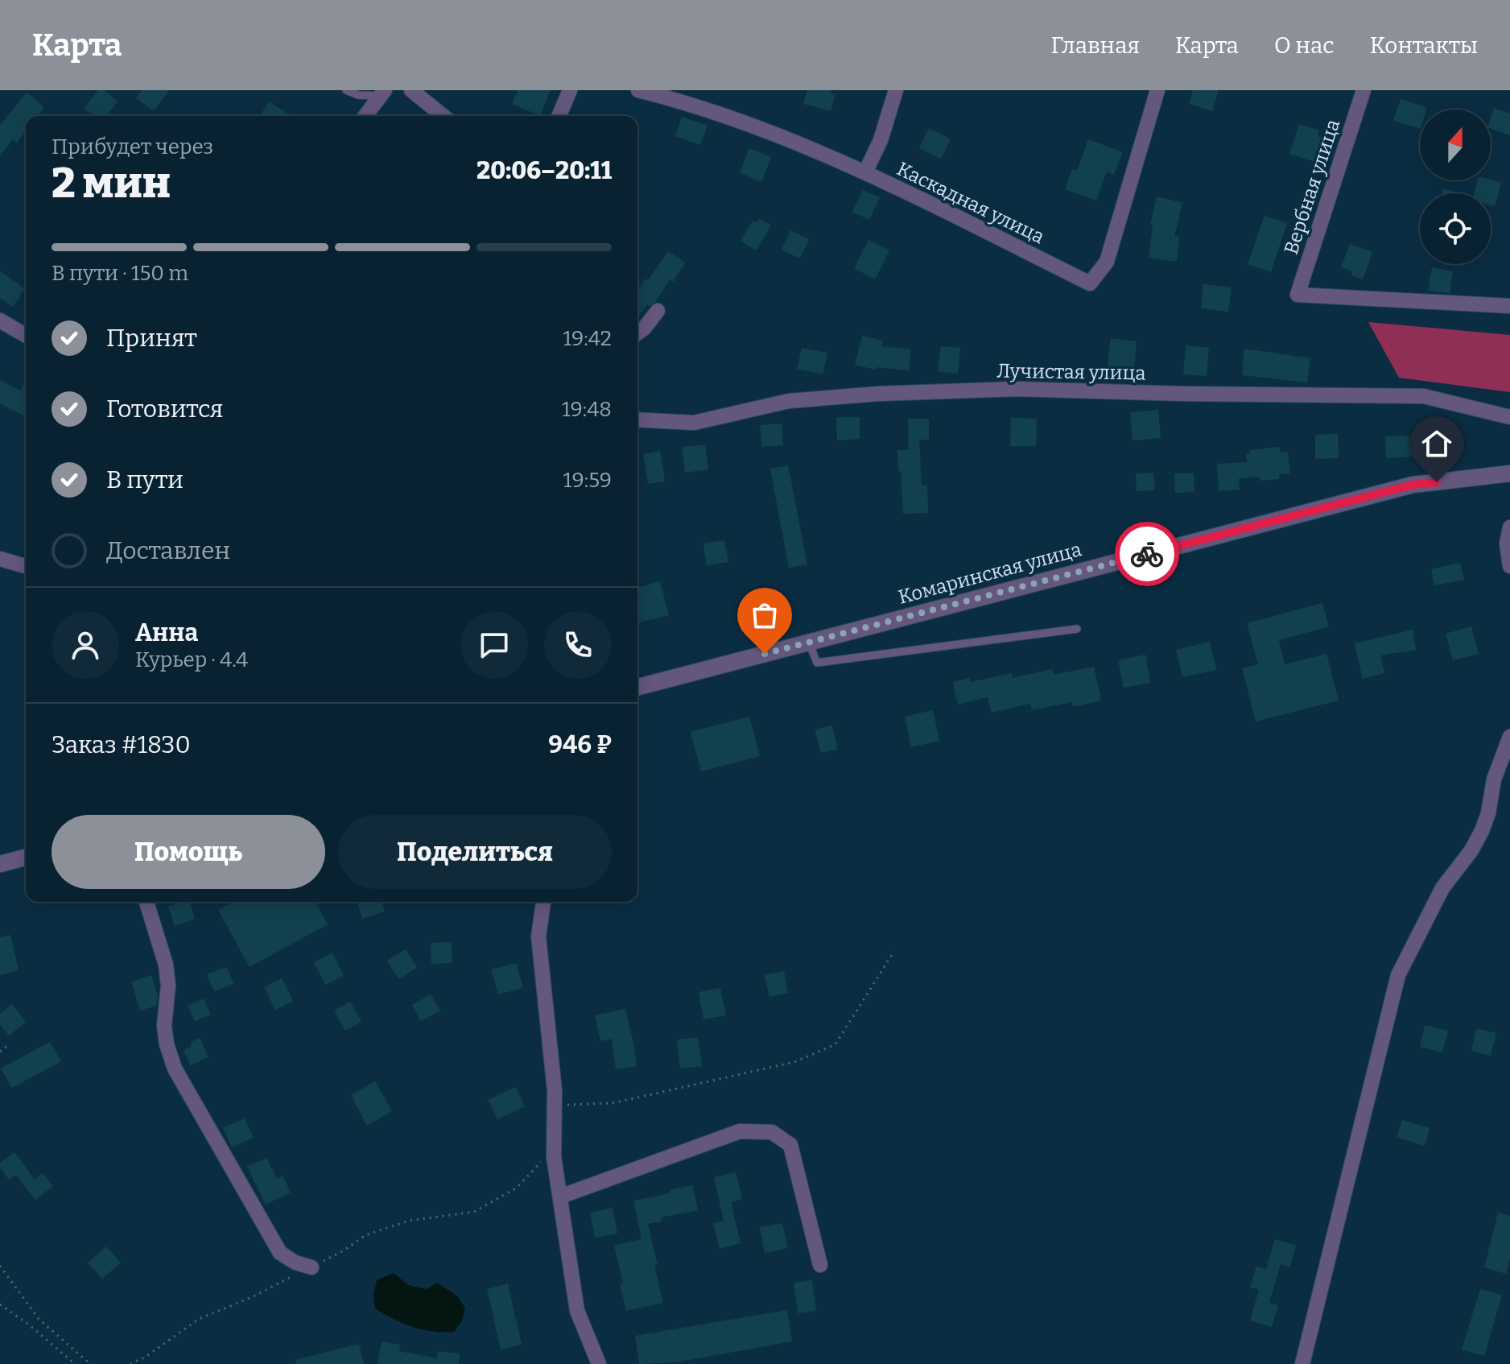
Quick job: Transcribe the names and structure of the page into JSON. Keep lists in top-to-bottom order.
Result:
{
  "streets": {
    "street": [
      "Вербная улица",
      "Каскадная улица",
      "Лучистая улица",
      "Комаринская улица"
    ]
  },
  "north": "top",
  "page": {
    "header": "Карта",
    "nav": [
      "Главная",
      "Карта",
      "О нас",
      "Контакты"
    ],
    "heading": ["2 мин", "Прибудет через", "20:06–20:11"],
    "panel": [
      "Анна",
      "Курьер · 4.4",
      "Заказ #1830",
      "946 ₽"
    ],
    "bar": "В пути · 150 m",
    "list": [
      ["Принят", "19:42"],
      ["Готовится", "19:48"],
      ["В пути", "19:59"],
      "Доставлен"
    ],
    "buttons": ["Помощь", "Поделиться"]
  }
}
